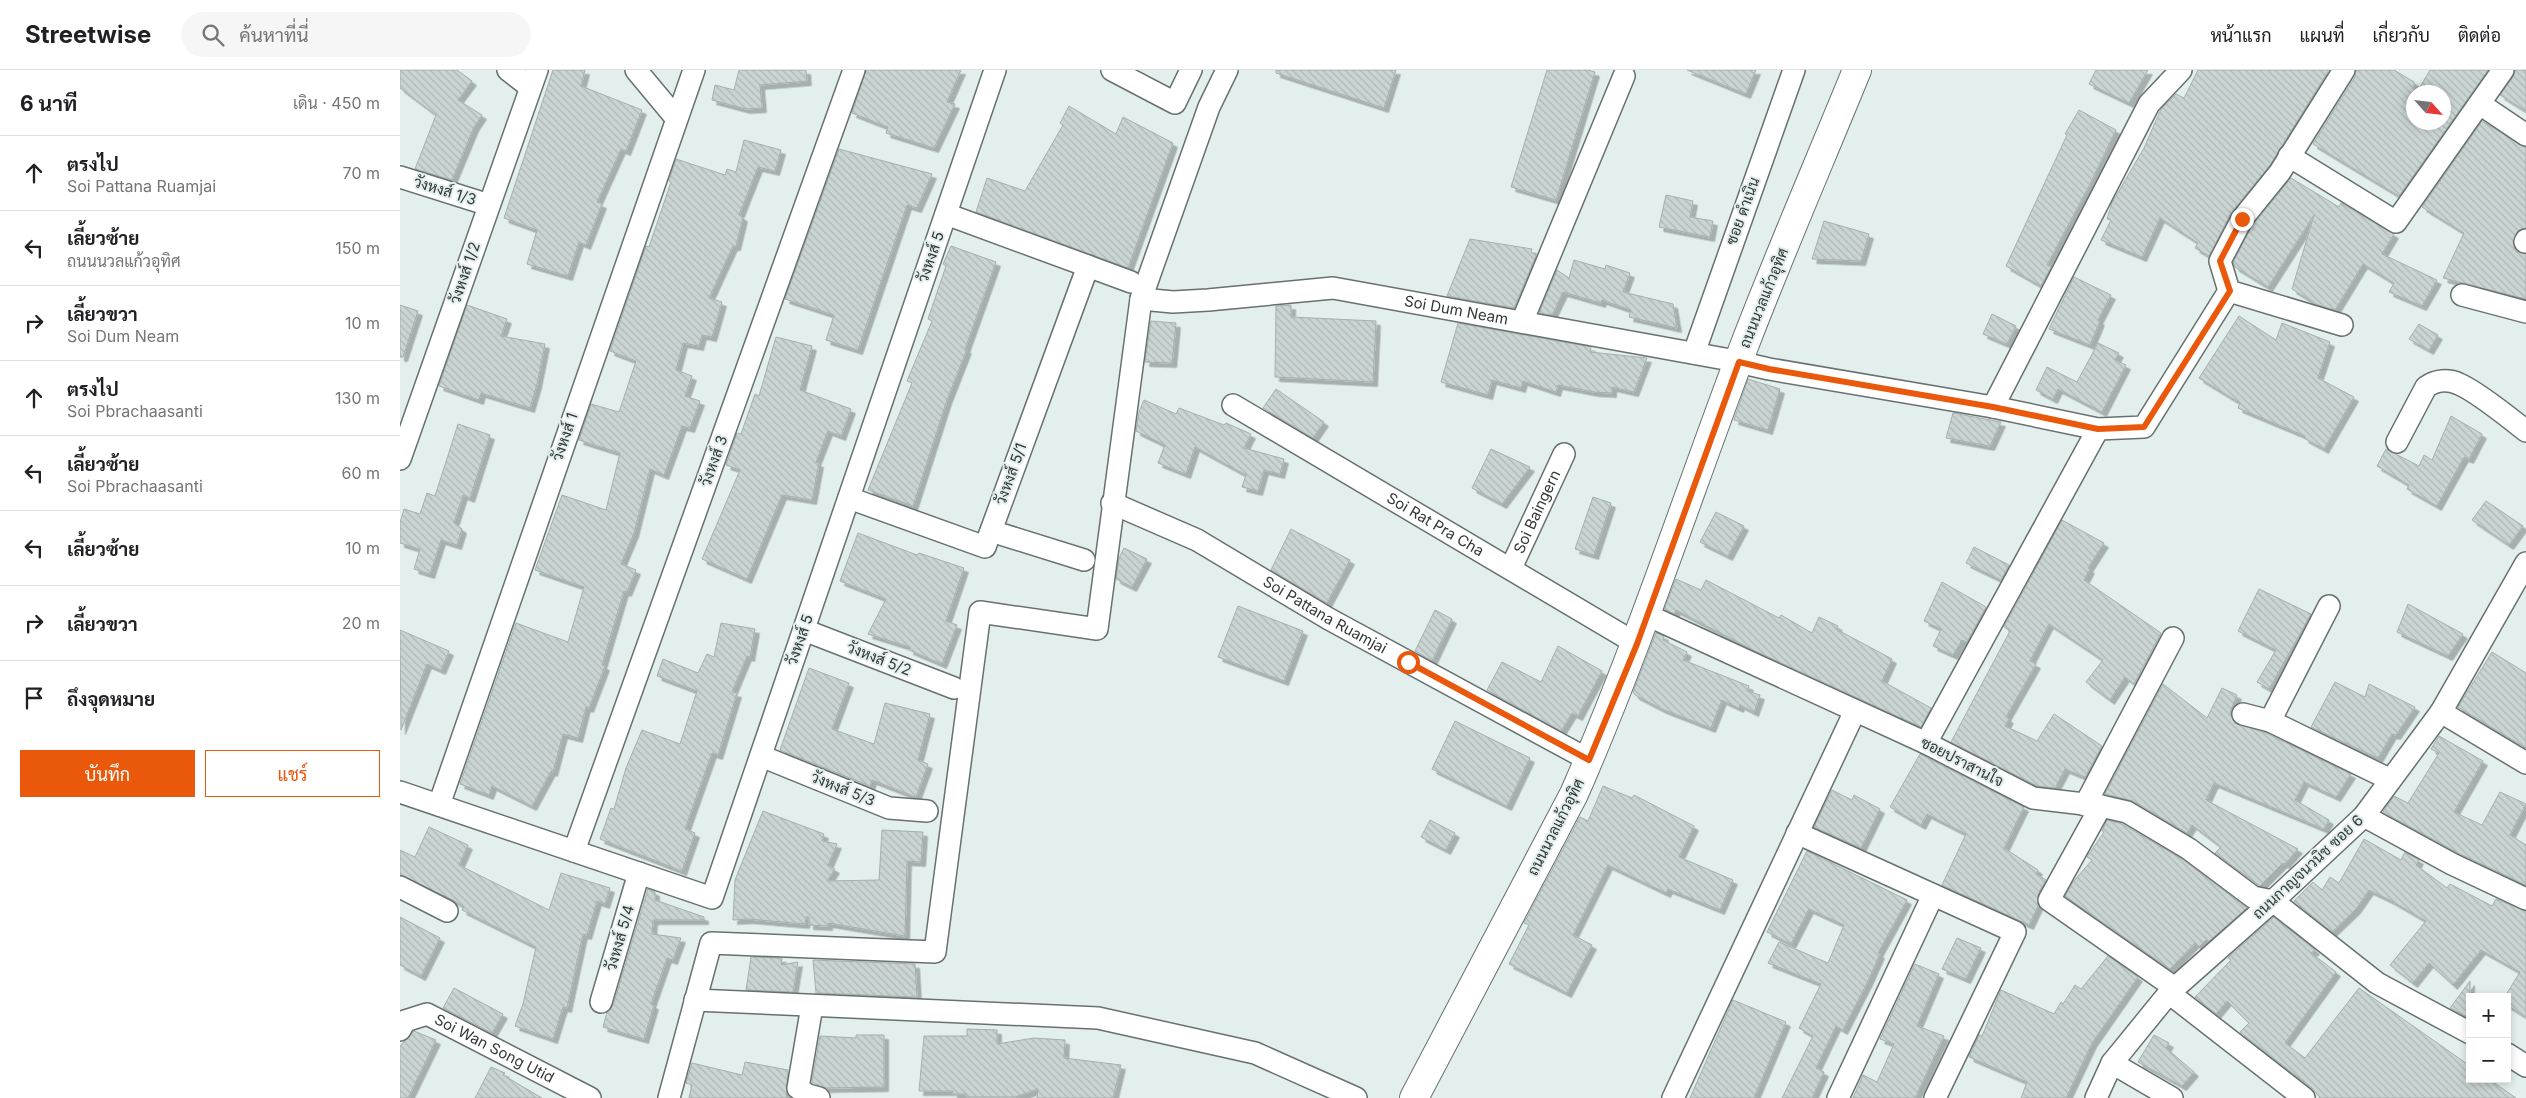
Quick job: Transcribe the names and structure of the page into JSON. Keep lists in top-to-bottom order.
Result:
{
  "streets": {
    "street": [
      "วังหงส์ 1/3",
      "ซอย ดำเนิน",
      "วังหงส์ 5",
      "วังหงส์ 1/2",
      "ถนนนวลแก้วอุทิศ",
      "Soi Dum Neam",
      "วังหงส์ 1",
      "วังหงส์ 3",
      "วังหงส์ 5/1",
      "Soi Baingern",
      "Soi Rat Pra Cha",
      "Soi Pattana Ruamjai",
      "วังหงส์ 5/2",
      "ซอยปราสานใจ",
      "วังหงส์ 5/3",
      "ถนนกาญจนวนิช ซอย 6",
      "วังหงส์ 5/4",
      "Soi Wan Song Utid"
    ]
  },
  "crossings": [
    ["วังหงส์ 1/3", "วังหงส์ 1/2"],
    ["ซอย ดำเนิน", "Soi Dum Neam"],
    ["วังหงส์ 5", "วังหงส์ 1"],
    ["วังหงส์ 5", "วังหงส์ 3"],
    ["วังหงส์ 5", "วังหงส์ 5/1"],
    ["วังหงส์ 5", "วังหงส์ 5/2"],
    ["วังหงส์ 5", "วังหงส์ 5/3"],
    ["วังหงส์ 5", "วังหงส์ 5/4"],
    ["ถนนนวลแก้วอุทิศ", "Soi Dum Neam"],
    ["ถนนนวลแก้วอุทิศ", "Soi Rat Pra Cha"],
    ["ถนนนวลแก้วอุทิศ", "Soi Pattana Ruamjai"],
    ["ถนนนวลแก้วอุทิศ", "ซอยปราสานใจ"],
    ["Soi Baingern", "Soi Rat Pra Cha"],
    ["ซอยปราสานใจ", "ถนนกาญจนวนิช ซอย 6"]
  ],
  "north": "bottom right",
  "page": {
    "header": "Streetwise",
    "search": "ค้นหาที่นี่",
    "nav": [
      "หน้าแรก",
      "แผนที่",
      "เกี่ยวกับ",
      "ติดต่อ"
    ],
    "heading": ["6 นาที", "เดิน · 450 m"],
    "list": [
      ["ตรงไป", "Soi Pattana Ruamjai", "70 m"],
      ["เลี้ยวซ้าย", "ถนนนวลแก้วอุทิศ", "150 m"],
      ["เลี้ยวขวา", "Soi Dum Neam", "10 m"],
      ["ตรงไป", "Soi Pbrachaasanti", "130 m"],
      ["เลี้ยวซ้าย", "Soi Pbrachaasanti", "60 m"],
      ["เลี้ยวซ้าย", "10 m"],
      ["เลี้ยวขวา", "20 m"],
      "ถึงจุดหมาย"
    ],
    "buttons": ["บันทึก", "แชร์"],
    "map_buttons": ["+", "−"]
  }
}
